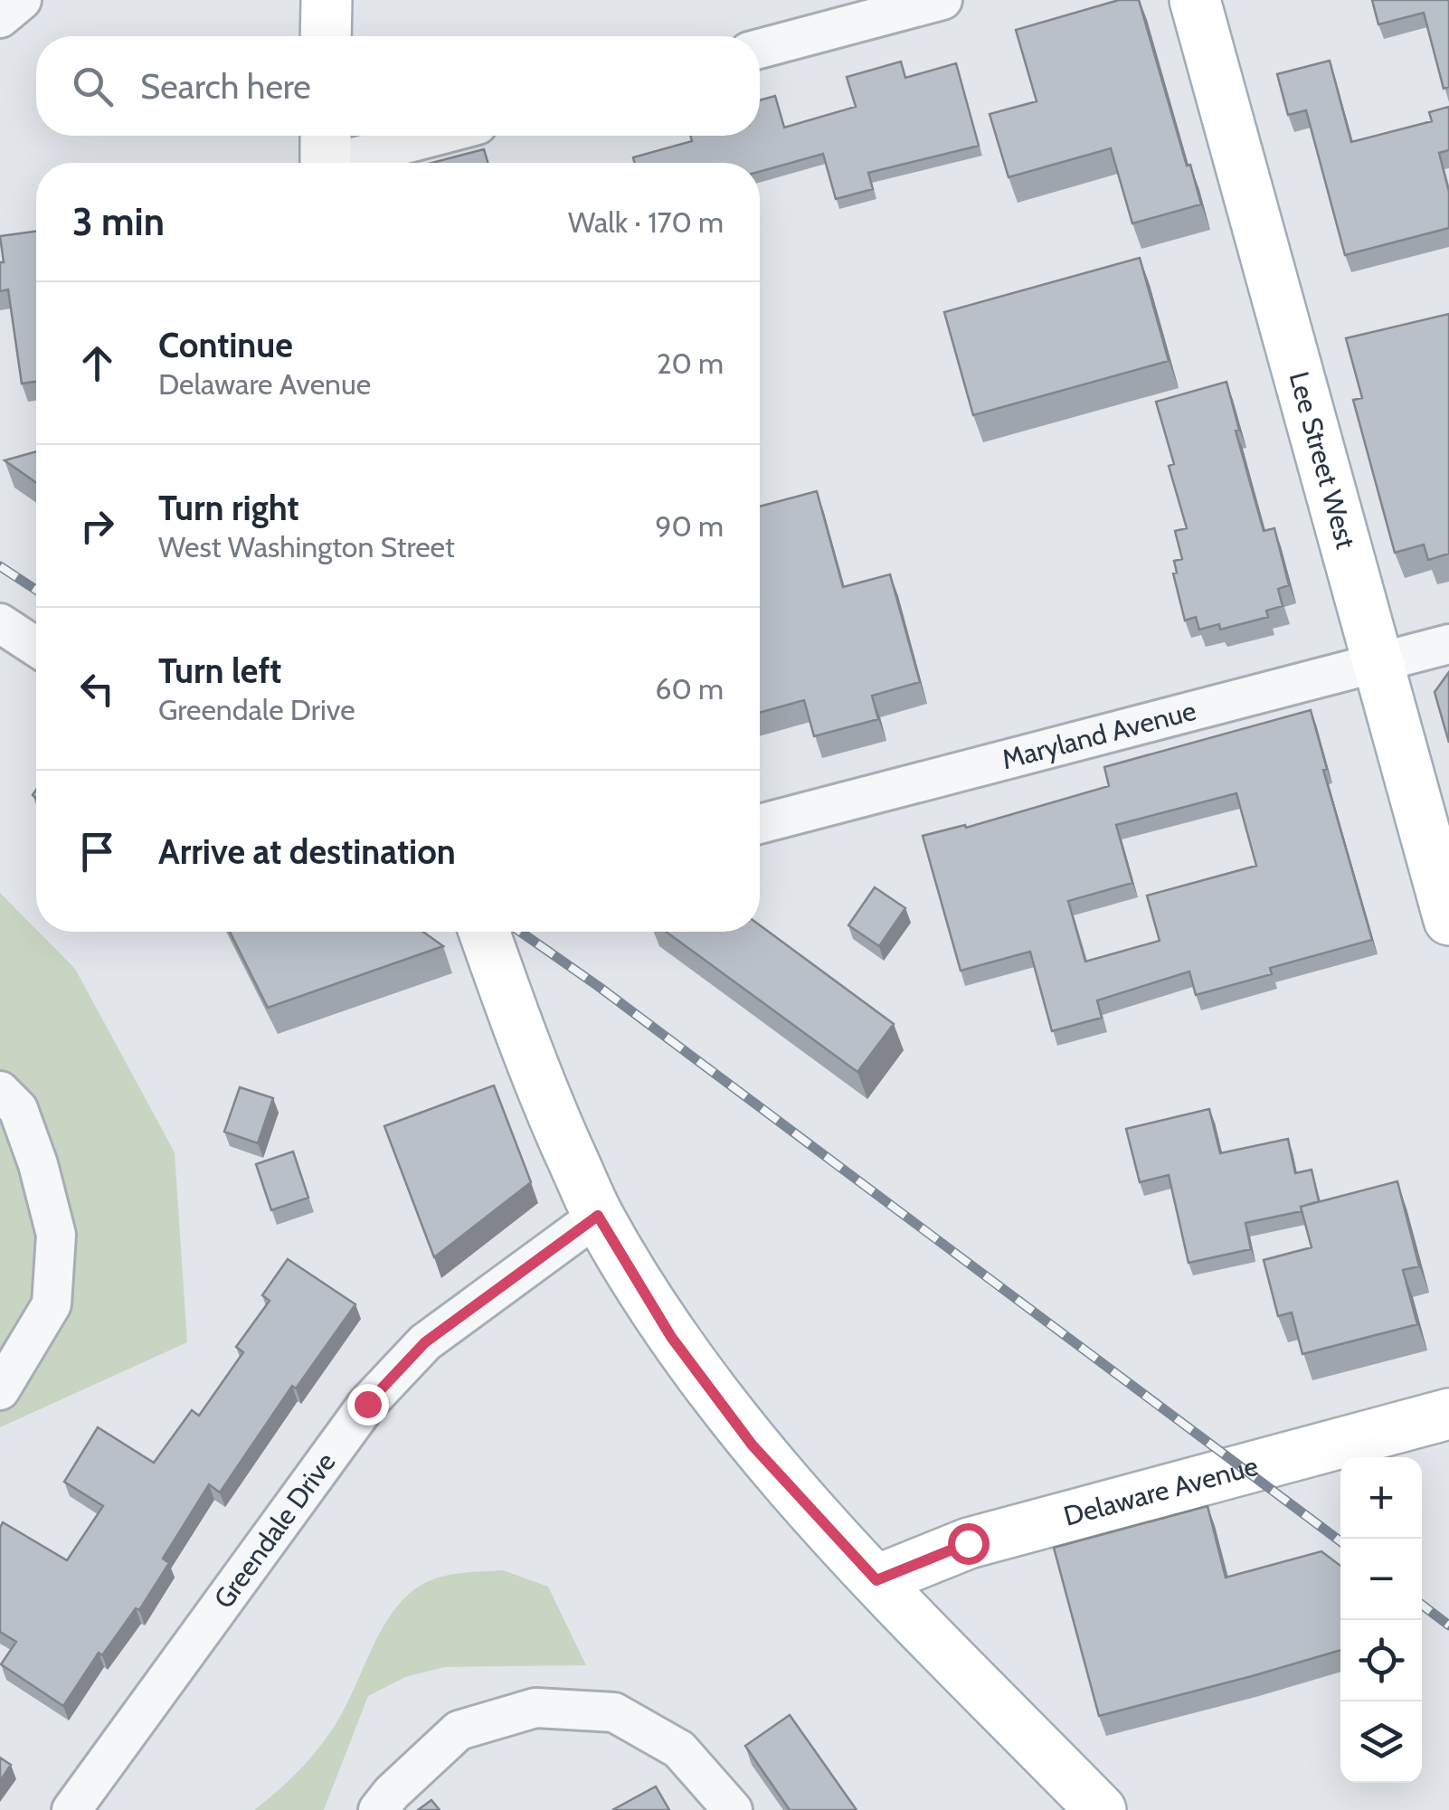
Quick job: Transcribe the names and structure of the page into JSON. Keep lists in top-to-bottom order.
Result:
{
  "streets": {
    "main road": ["Lee Street West", "Delaware Avenue"],
    "street": ["Maryland Avenue", "Greendale Drive"]
  },
  "crossings": [
    ["Lee Street West", "Maryland Avenue"]
  ],
  "page": {
    "search": "Search here",
    "heading": ["3 min", "Walk · 170 m"],
    "list": [
      ["Continue", "Delaware Avenue", "20 m"],
      ["Turn right", "West Washington Street", "90 m"],
      ["Turn left", "Greendale Drive", "60 m"],
      "Arrive at destination"
    ],
    "map_buttons": ["+", "−"]
  }
}
